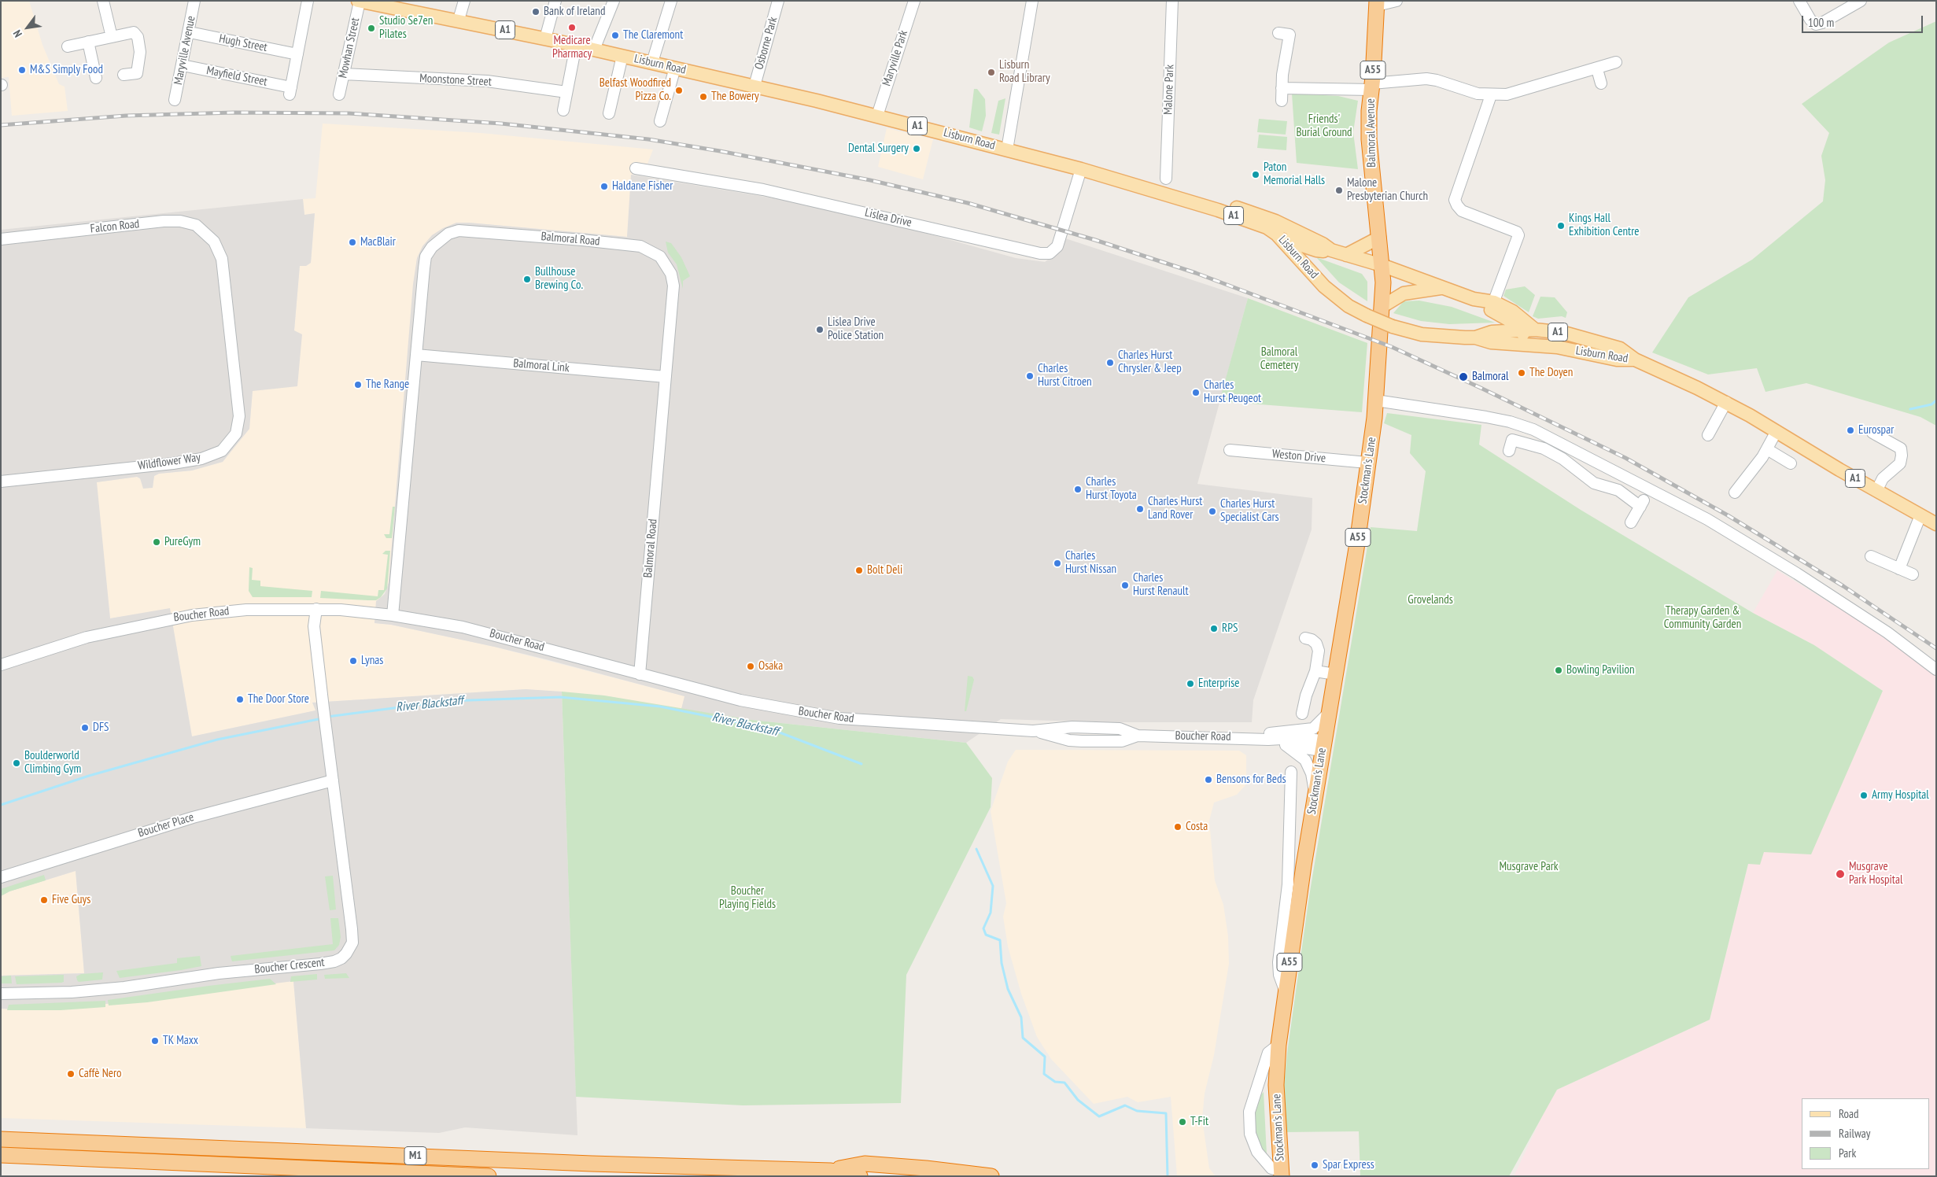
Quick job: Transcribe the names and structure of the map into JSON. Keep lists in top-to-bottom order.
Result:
{
  "streets": {
    "highway": [
      "A55",
      "Balmoral Avenue",
      "Stockman's Lane",
      "M1"
    ],
    "main road": ["A1", "Lisburn Road"],
    "street": [
      "Hugh Street",
      "Osborne Park",
      "Mowhan Street",
      "Maryville Avenue",
      "Maryville Park",
      "Mayfield Street",
      "Moonstone Street",
      "Malone Park",
      "Lislea Drive",
      "Falcon Road",
      "Balmoral Road",
      "Balmoral Link",
      "Weston Drive",
      "Wildflower Way",
      "Boucher Road",
      "Boucher Place",
      "Boucher Crescent"
    ]
  },
  "crossings": [
    ["A1", "Lisburn Road"],
    ["A1", "Balmoral Avenue"],
    ["A1", "Stockman's Lane"],
    ["Hugh Street", "Maryville Avenue"],
    ["Hugh Street", "Mayfield Street"],
    ["Osborne Park", "Lisburn Road"],
    ["Mowhan Street", "Lisburn Road"],
    ["Mowhan Street", "Moonstone Street"],
    ["Maryville Avenue", "Mayfield Street"],
    ["Maryville Park", "Lisburn Road"],
    ["Lisburn Road", "Lislea Drive"],
    ["Balmoral Avenue", "Stockman's Lane"],
    ["Falcon Road", "Wildflower Way"],
    ["Balmoral Road", "Balmoral Link"],
    ["Balmoral Road", "Boucher Road"],
    ["Weston Drive", "Stockman's Lane"],
    ["Stockman's Lane", "Boucher Road"],
    ["Boucher Road", "Boucher Crescent"],
    ["Boucher Place", "Boucher Crescent"]
  ],
  "water": ["River Blackstaff"],
  "parks": [
    "Friends' Burial Ground",
    "Balmoral Cemetery",
    "Grovelands",
    "Therapy Garden & Community Garden",
    "Musgrave Park",
    "Boucher Playing Fields"
  ],
  "places": [
    "Bank of Ireland",
    "Medicare Pharmacy",
    "Studio Se7en Pilates",
    "The Claremont",
    "M&S Simply Food",
    "Lisburn Road Library",
    "Belfast Woodfired Pizza Co.",
    "The Bowery",
    "Dental Surgery",
    "Paton Memorial Halls",
    "Haldane Fisher",
    "Malone Presbyterian Church",
    "Kings Hall Exhibition Centre",
    "MacBlair",
    "Bullhouse Brewing Co.",
    "Lislea Drive Police Station",
    "Charles Hurst Chrysler & Jeep",
    "The Doyen",
    "Charles Hurst Citroen",
    "Balmoral",
    "The Range",
    "Charles Hurst Peugeot",
    "Eurospar",
    "Charles Hurst Toyota",
    "Charles Hurst Land Rover",
    "Charles Hurst Specialist Cars",
    "PureGym",
    "Charles Hurst Nissan",
    "Bolt Deli",
    "Charles Hurst Renault",
    "RPS",
    "Lynas",
    "Osaka",
    "Bowling Pavilion",
    "Enterprise",
    "The Door Store",
    "DFS",
    "Boulderworld Climbing Gym",
    "Bensons for Beds",
    "Army Hospital",
    "Costa",
    "Musgrave Park Hospital",
    "Five Guys",
    "TK Maxx",
    "Caffè Nero",
    "T-Fit",
    "Spar Express"
  ],
  "legend": ["Road", "Railway", "Park"],
  "scale_bar": "100 m",
  "north": "bottom left"
}
